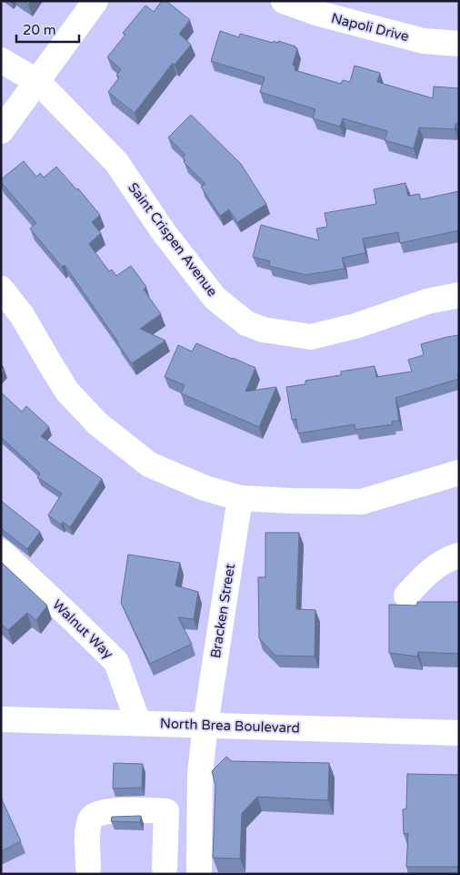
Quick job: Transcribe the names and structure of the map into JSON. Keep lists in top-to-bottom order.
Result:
{
  "streets": {
    "street": [
      "Napoli Drive",
      "Saint Crispen Avenue",
      "Bracken Street",
      "Walnut Way",
      "North Brea Boulevard"
    ]
  },
  "crossings": [
    ["Bracken Street", "North Brea Boulevard"],
    ["Walnut Way", "North Brea Boulevard"]
  ],
  "scale_bar": "20 m"
}
